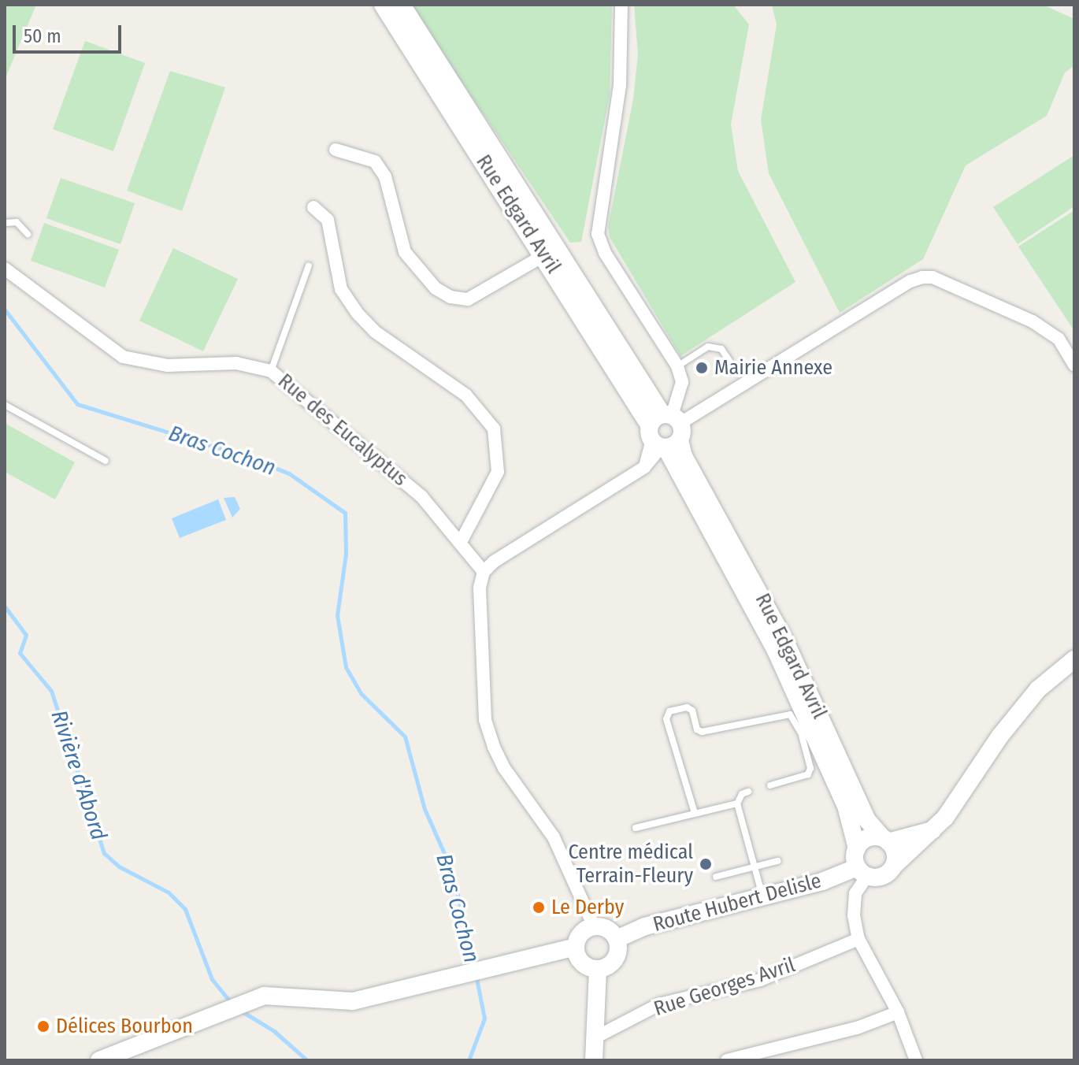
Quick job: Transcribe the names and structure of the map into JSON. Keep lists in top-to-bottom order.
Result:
{
  "streets": {
    "street": [
      "Rue Edgard Avril",
      "Rue des Eucalyptus",
      "Route Hubert Delisle",
      "Rue Georges Avril"
    ]
  },
  "crossings": [
    ["Rue Edgard Avril", "Route Hubert Delisle"]
  ],
  "water": ["Bras Cochon", "Rivière d'Abord"],
  "places": [
    "Mairie Annexe",
    "Centre médical Terrain-Fleury",
    "Le Derby",
    "Délices Bourbon"
  ],
  "scale_bar": "50 m"
}
